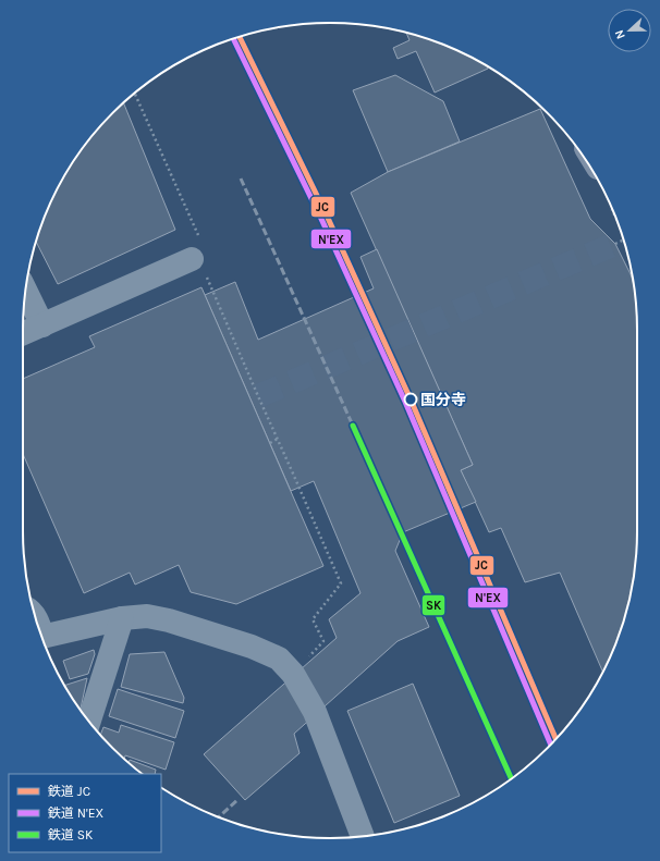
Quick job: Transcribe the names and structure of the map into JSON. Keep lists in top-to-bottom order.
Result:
{
  "places": ["国分寺"],
  "lines": ["rail line JC", "rail line N'EX", "rail line SK"],
  "legend": ["鉄道 JC", "鉄道 N'EX", "鉄道 SK"],
  "north": "left"
}
